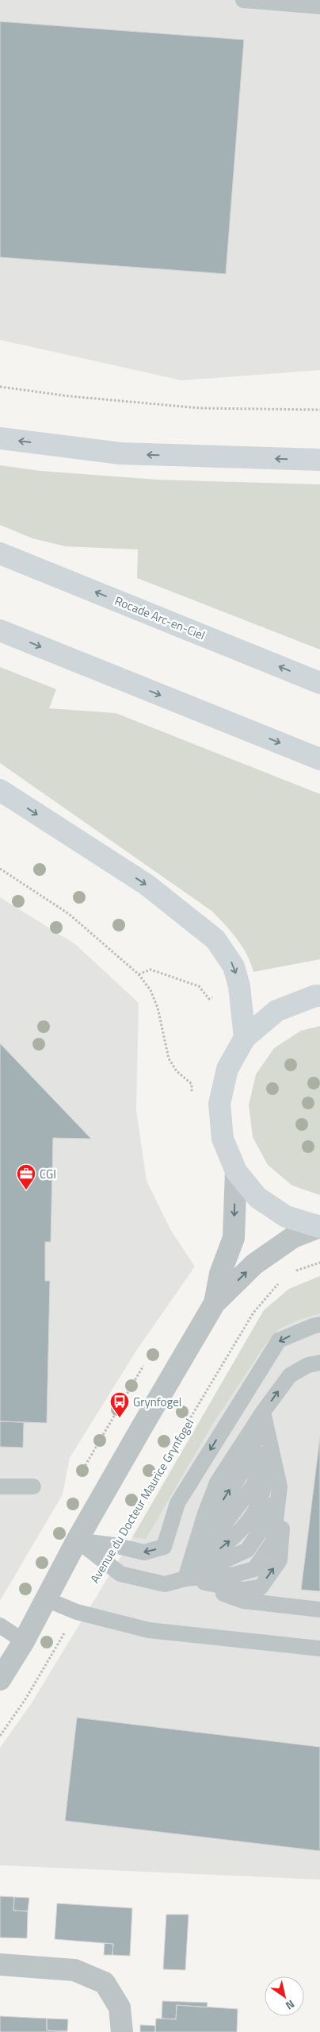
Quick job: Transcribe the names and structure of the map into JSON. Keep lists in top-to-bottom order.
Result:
{
  "streets": {
    "main road": ["Rocade Arc-en-Ciel"],
    "path": ["Avenue du Docteur Maurice Grynfogel"]
  },
  "places": {
    "office": ["CGI"],
    "bus stop": ["Grynfogel"]
  },
  "north": "bottom right"
}
